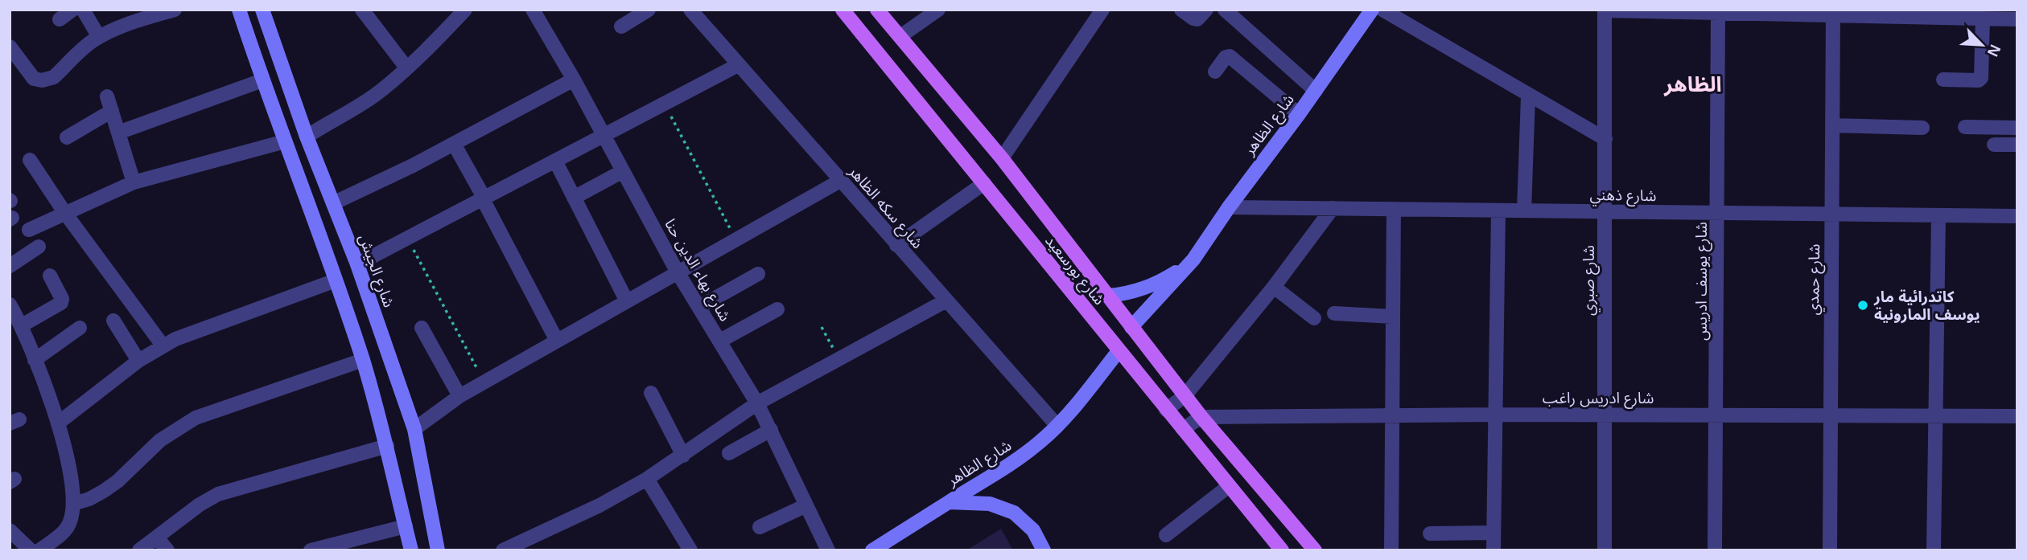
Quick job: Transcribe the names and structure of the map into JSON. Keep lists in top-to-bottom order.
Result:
{
  "streets": {
    "main road": ["شارع الظاهر", "شارع بورسعيد", "شارع الجيش"],
    "street": [
      "شارع ذهني",
      "شارع سكه الظاهر",
      "شارع بهاء الدين حنا",
      "شارع حمدي",
      "شارع صبري",
      "شارع يوسف ادريس",
      "شارع ادريس راغب"
    ]
  },
  "crossings": [
    ["شارع الظاهر", "شارع ذهني"],
    ["شارع الظاهر", "شارع سكه الظاهر"],
    ["شارع الظاهر", "شارع بورسعيد"],
    ["شارع ذهني", "شارع حمدي"],
    ["شارع ذهني", "شارع صبري"],
    ["شارع ذهني", "شارع يوسف ادريس"],
    ["شارع بورسعيد", "شارع ادريس راغب"],
    ["شارع حمدي", "شارع ادريس راغب"],
    ["شارع صبري", "شارع ادريس راغب"],
    ["شارع يوسف ادريس", "شارع ادريس راغب"]
  ],
  "districts": ["الظاهر"],
  "places": ["كاتدرائية مار يوسف المارونية"],
  "north": "bottom right"
}
